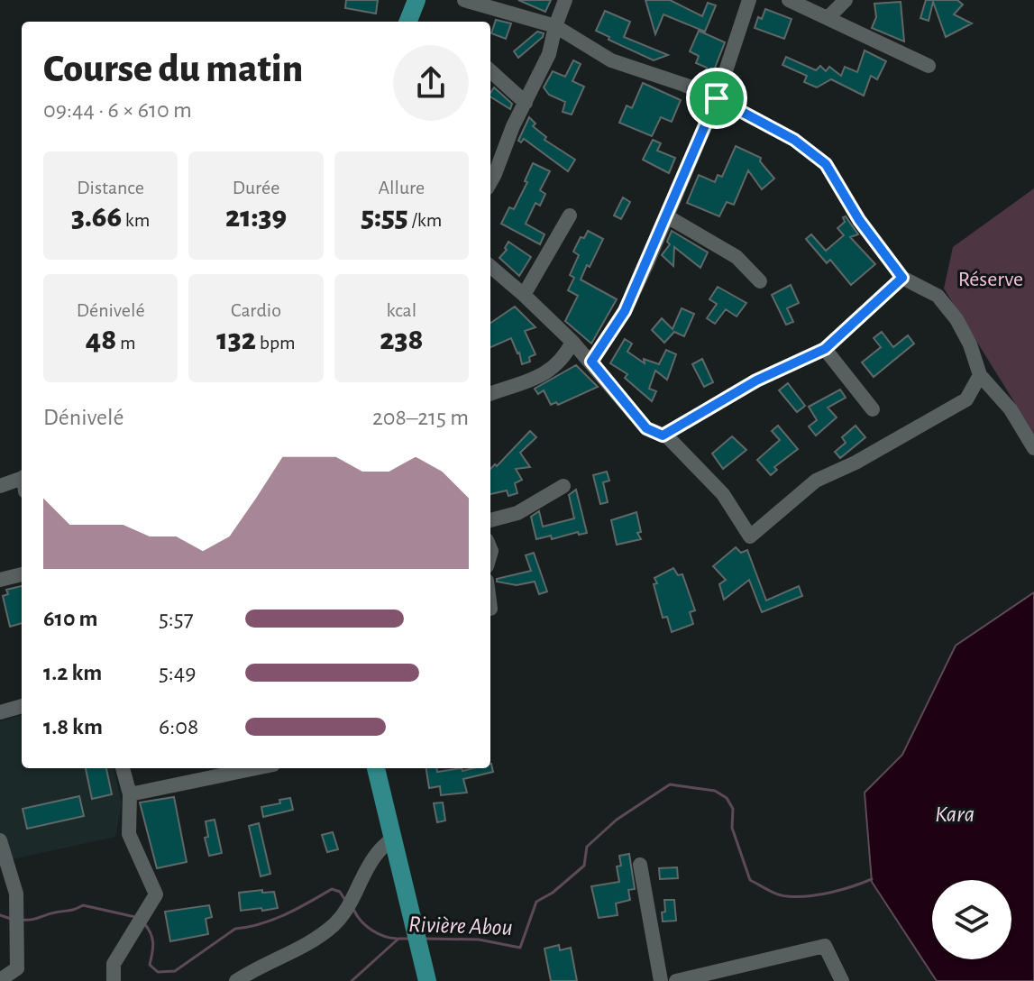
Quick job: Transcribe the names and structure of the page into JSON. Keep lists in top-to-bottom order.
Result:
{
  "water": ["Kara", "Rivière Abou"],
  "parks": ["Réserve"],
  "page": {
    "heading": ["Course du matin", "09:44 · 6 × 610 m"],
    "stats": [
      ["Distance", "3.66 km"],
      ["Durée", "21:39"],
      ["Allure", "5:55 /km"],
      ["Dénivelé", "48 m"],
      ["Cardio", "132 bpm"],
      ["kcal", "238"]
    ],
    "chart": ["Dénivelé", "208–215 m"],
    "list": [
      {
        "name": "610 m",
        "note": "5:57"
      },
      {
        "name": "1.2 km",
        "note": "5:49"
      },
      {
        "name": "1.8 km",
        "note": "6:08"
      }
    ]
  }
}
